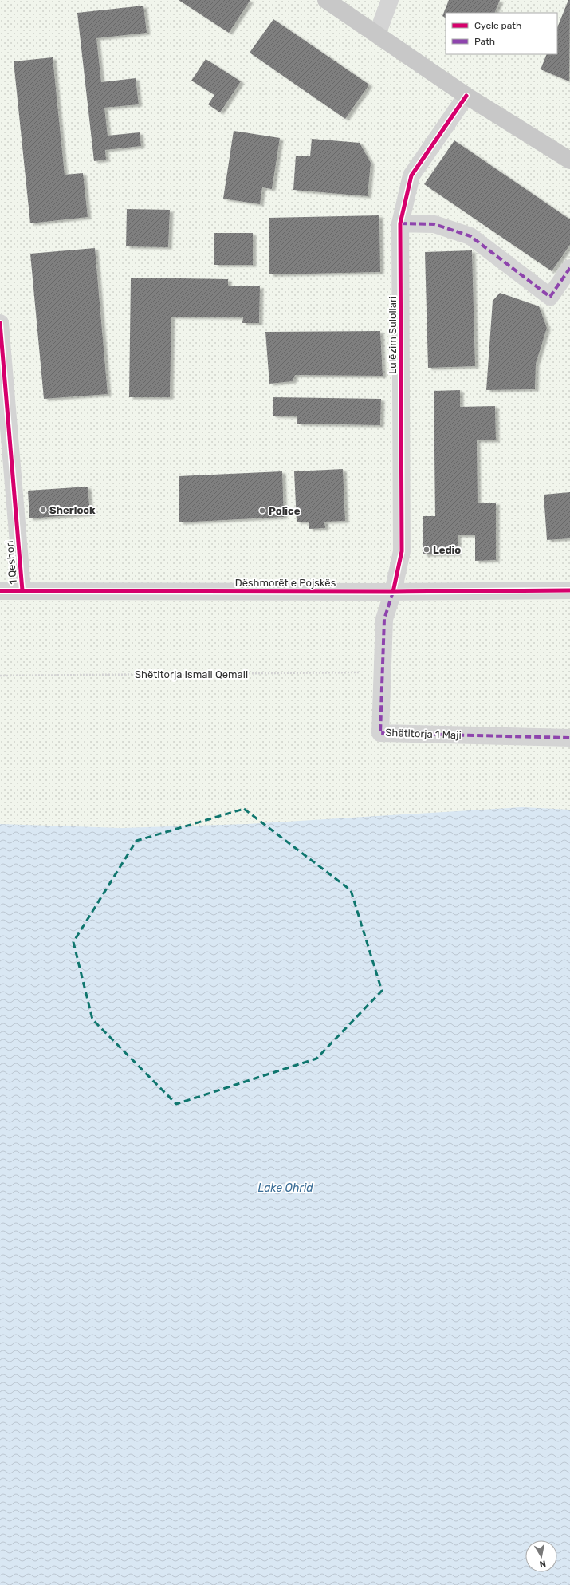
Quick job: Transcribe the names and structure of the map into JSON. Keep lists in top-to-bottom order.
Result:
{
  "streets": {
    "street": [
      "Lulëzim Sulollari",
      "1 Qeshori",
      "Dëshmorët e Pojskës",
      "Shëtitorja 1 Maji"
    ],
    "path": ["Shëtitorja Ismail Qemali"]
  },
  "crossings": [
    ["Lulëzim Sulollari", "Dëshmorët e Pojskës"],
    ["Lulëzim Sulollari", "Shëtitorja 1 Maji"],
    ["1 Qeshori", "Dëshmorët e Pojskës"],
    ["Dëshmorët e Pojskës", "Shëtitorja 1 Maji"],
    ["Shëtitorja Ismail Qemali", "Shëtitorja 1 Maji"]
  ],
  "water": ["Lake Ohrid"],
  "places": ["Sherlock", "Police", "Ledio"],
  "legend": ["Cycle path", "Path"],
  "north": "bottom"
}
